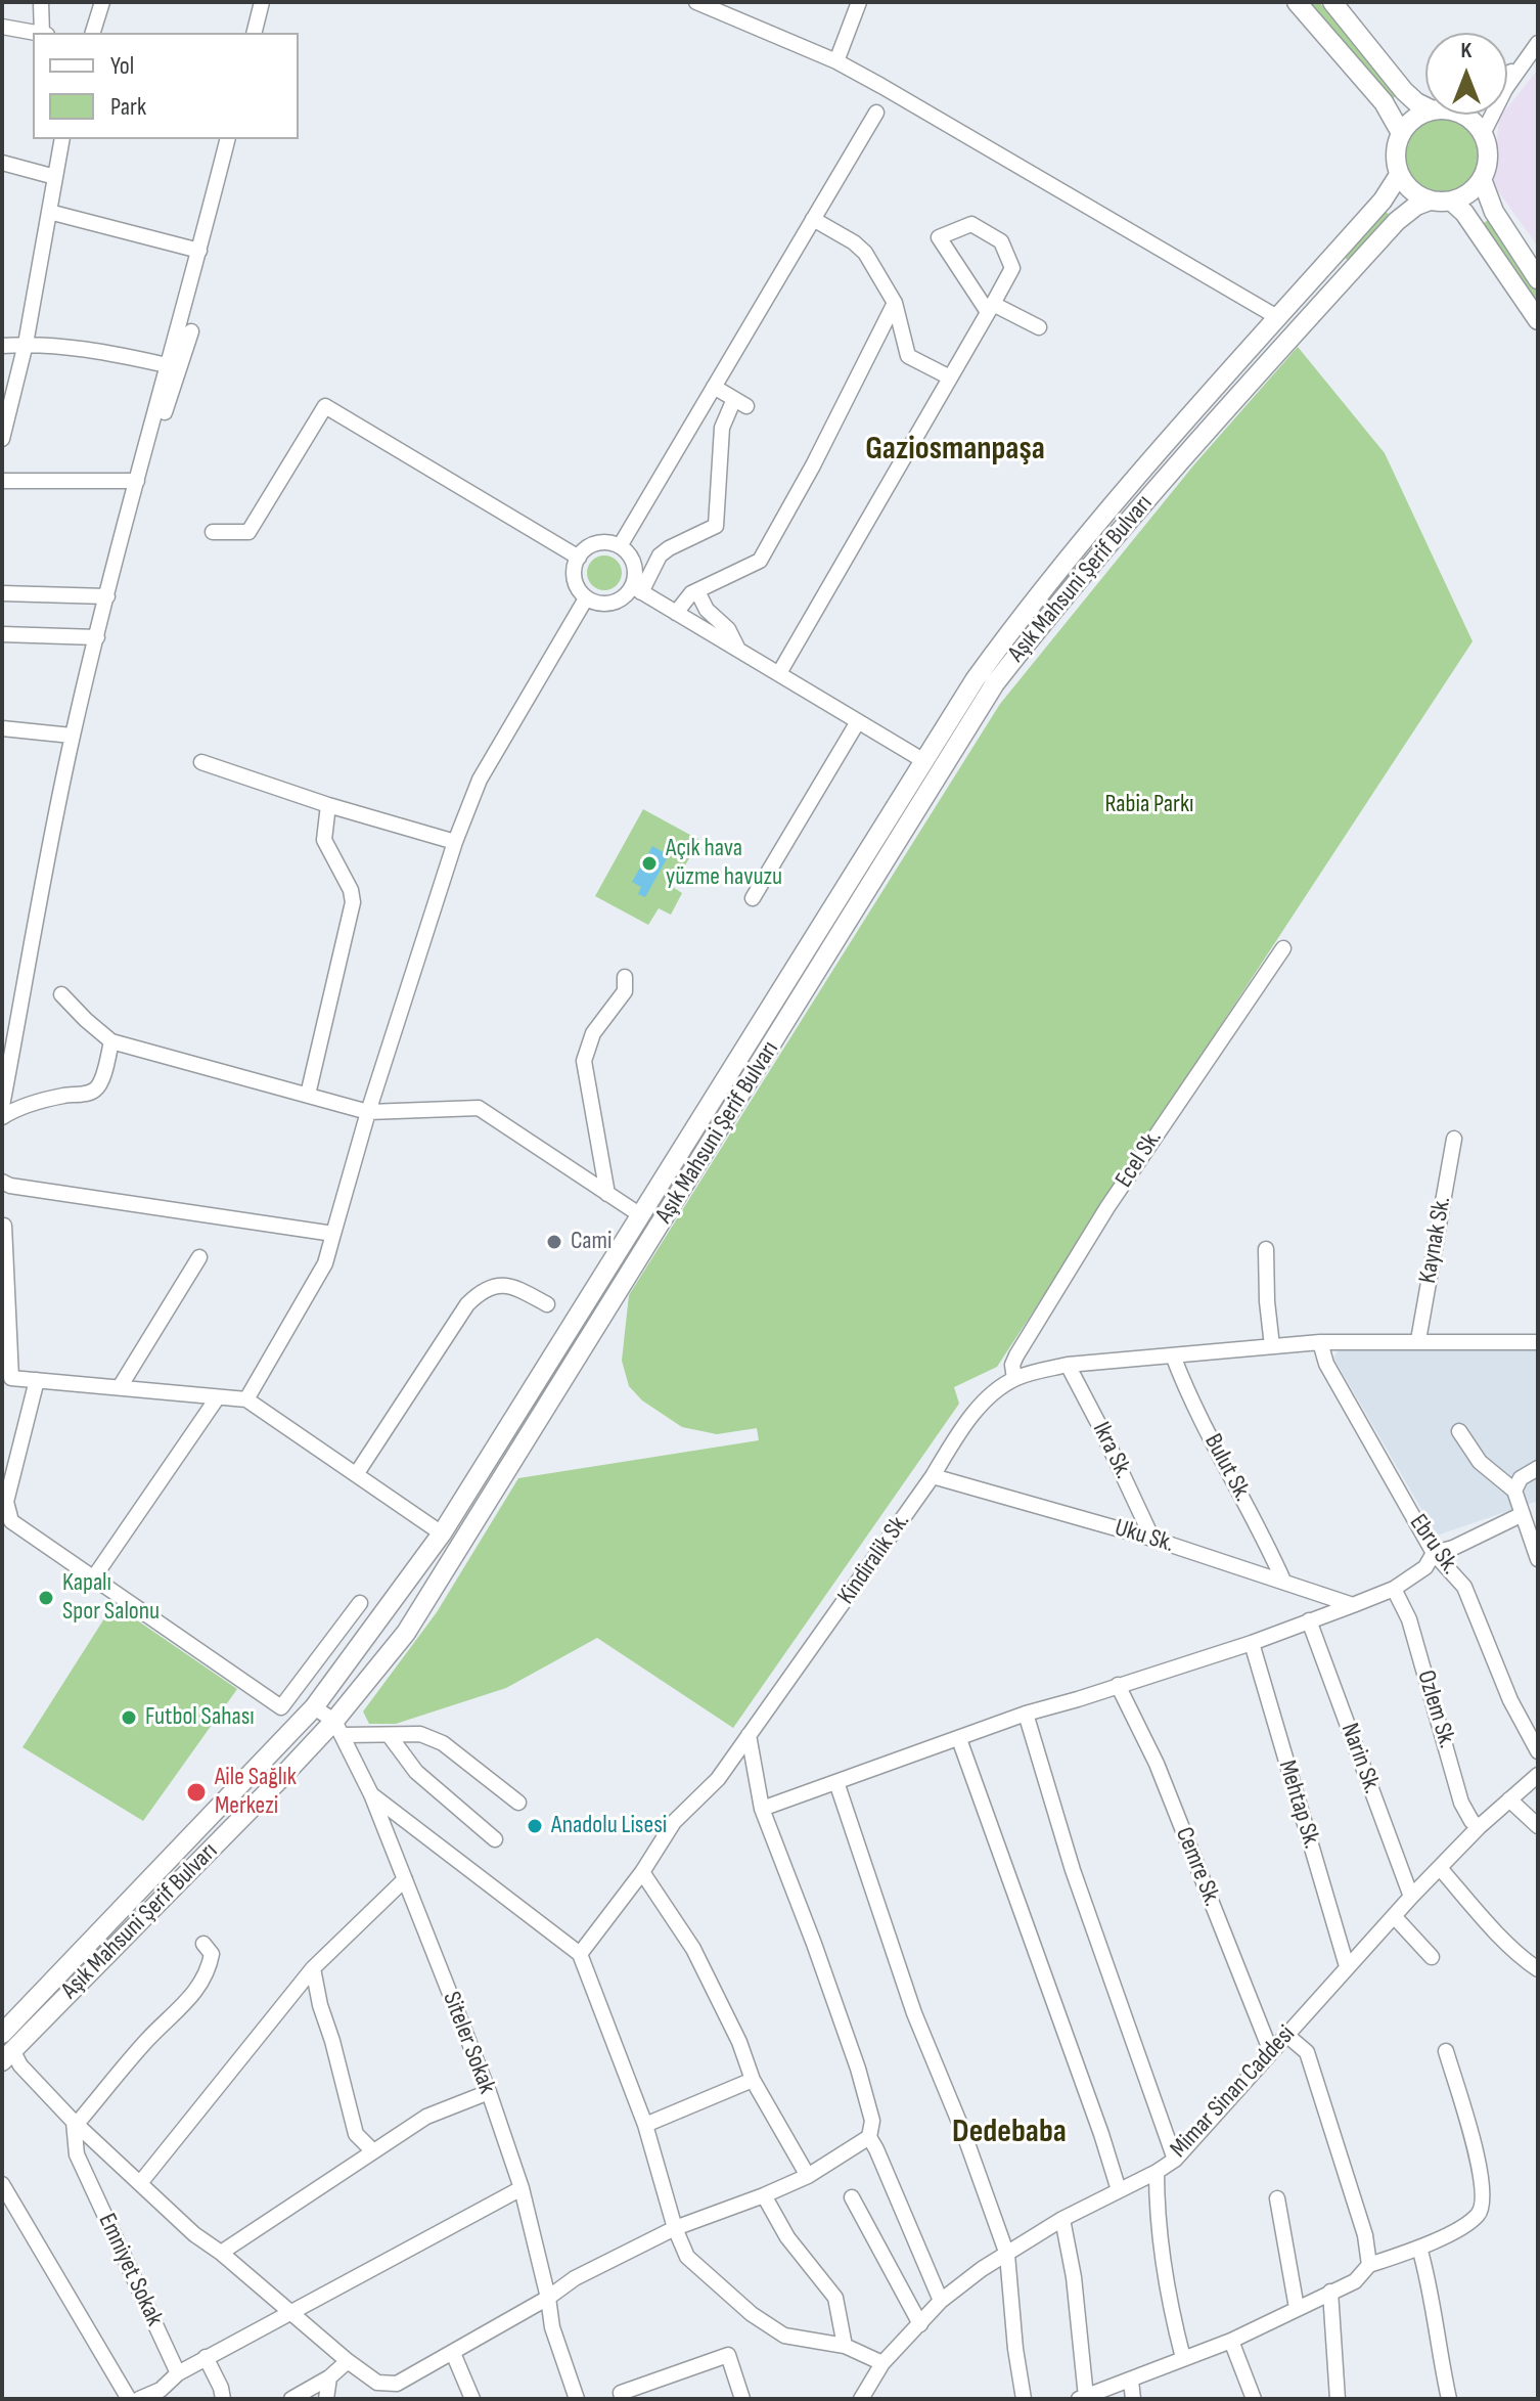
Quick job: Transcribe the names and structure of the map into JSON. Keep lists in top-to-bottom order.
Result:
{
  "streets": {
    "main road": ["Aşık Mahsuni Şerif Bulvarı"],
    "street": [
      "Ecel Sk.",
      "Kaynak Sk.",
      "Ikra Sk.",
      "Bulut Sk.",
      "Uku Sk.",
      "Ebru Sk.",
      "Kindiralik Sk.",
      "Ozlem Sk.",
      "Narin Sk.",
      "Mehtap Sk.",
      "Cemre Sk.",
      "Siteler Sokak",
      "Mimar Sinan Caddesi",
      "Emniyet Sokak"
    ]
  },
  "crossings": [
    ["Aşık Mahsuni Şerif Bulvarı", "Siteler Sokak"],
    ["Ecel Sk.", "Kindiralik Sk."],
    ["Kaynak Sk.", "Kindiralik Sk."],
    ["Ikra Sk.", "Uku Sk."],
    ["Ikra Sk.", "Kindiralik Sk."],
    ["Bulut Sk.", "Uku Sk."],
    ["Bulut Sk.", "Kindiralik Sk."],
    ["Uku Sk.", "Kindiralik Sk."],
    ["Ebru Sk.", "Kindiralik Sk."],
    ["Ozlem Sk.", "Mimar Sinan Caddesi"],
    ["Narin Sk.", "Mimar Sinan Caddesi"],
    ["Mehtap Sk.", "Mimar Sinan Caddesi"],
    ["Cemre Sk.", "Mimar Sinan Caddesi"]
  ],
  "districts": ["Gaziosmanpaşa", "Dedebaba"],
  "parks": ["Rabia Parkı"],
  "places": [
    "Açık hava yüzme havuzu",
    "Cami",
    "Kapalı Spor Salonu",
    "Futbol Sahası",
    "Aile Sağlık Merkezi",
    "Anadolu Lisesi"
  ],
  "legend": ["Yol", "Park"],
  "north": "top"
}
